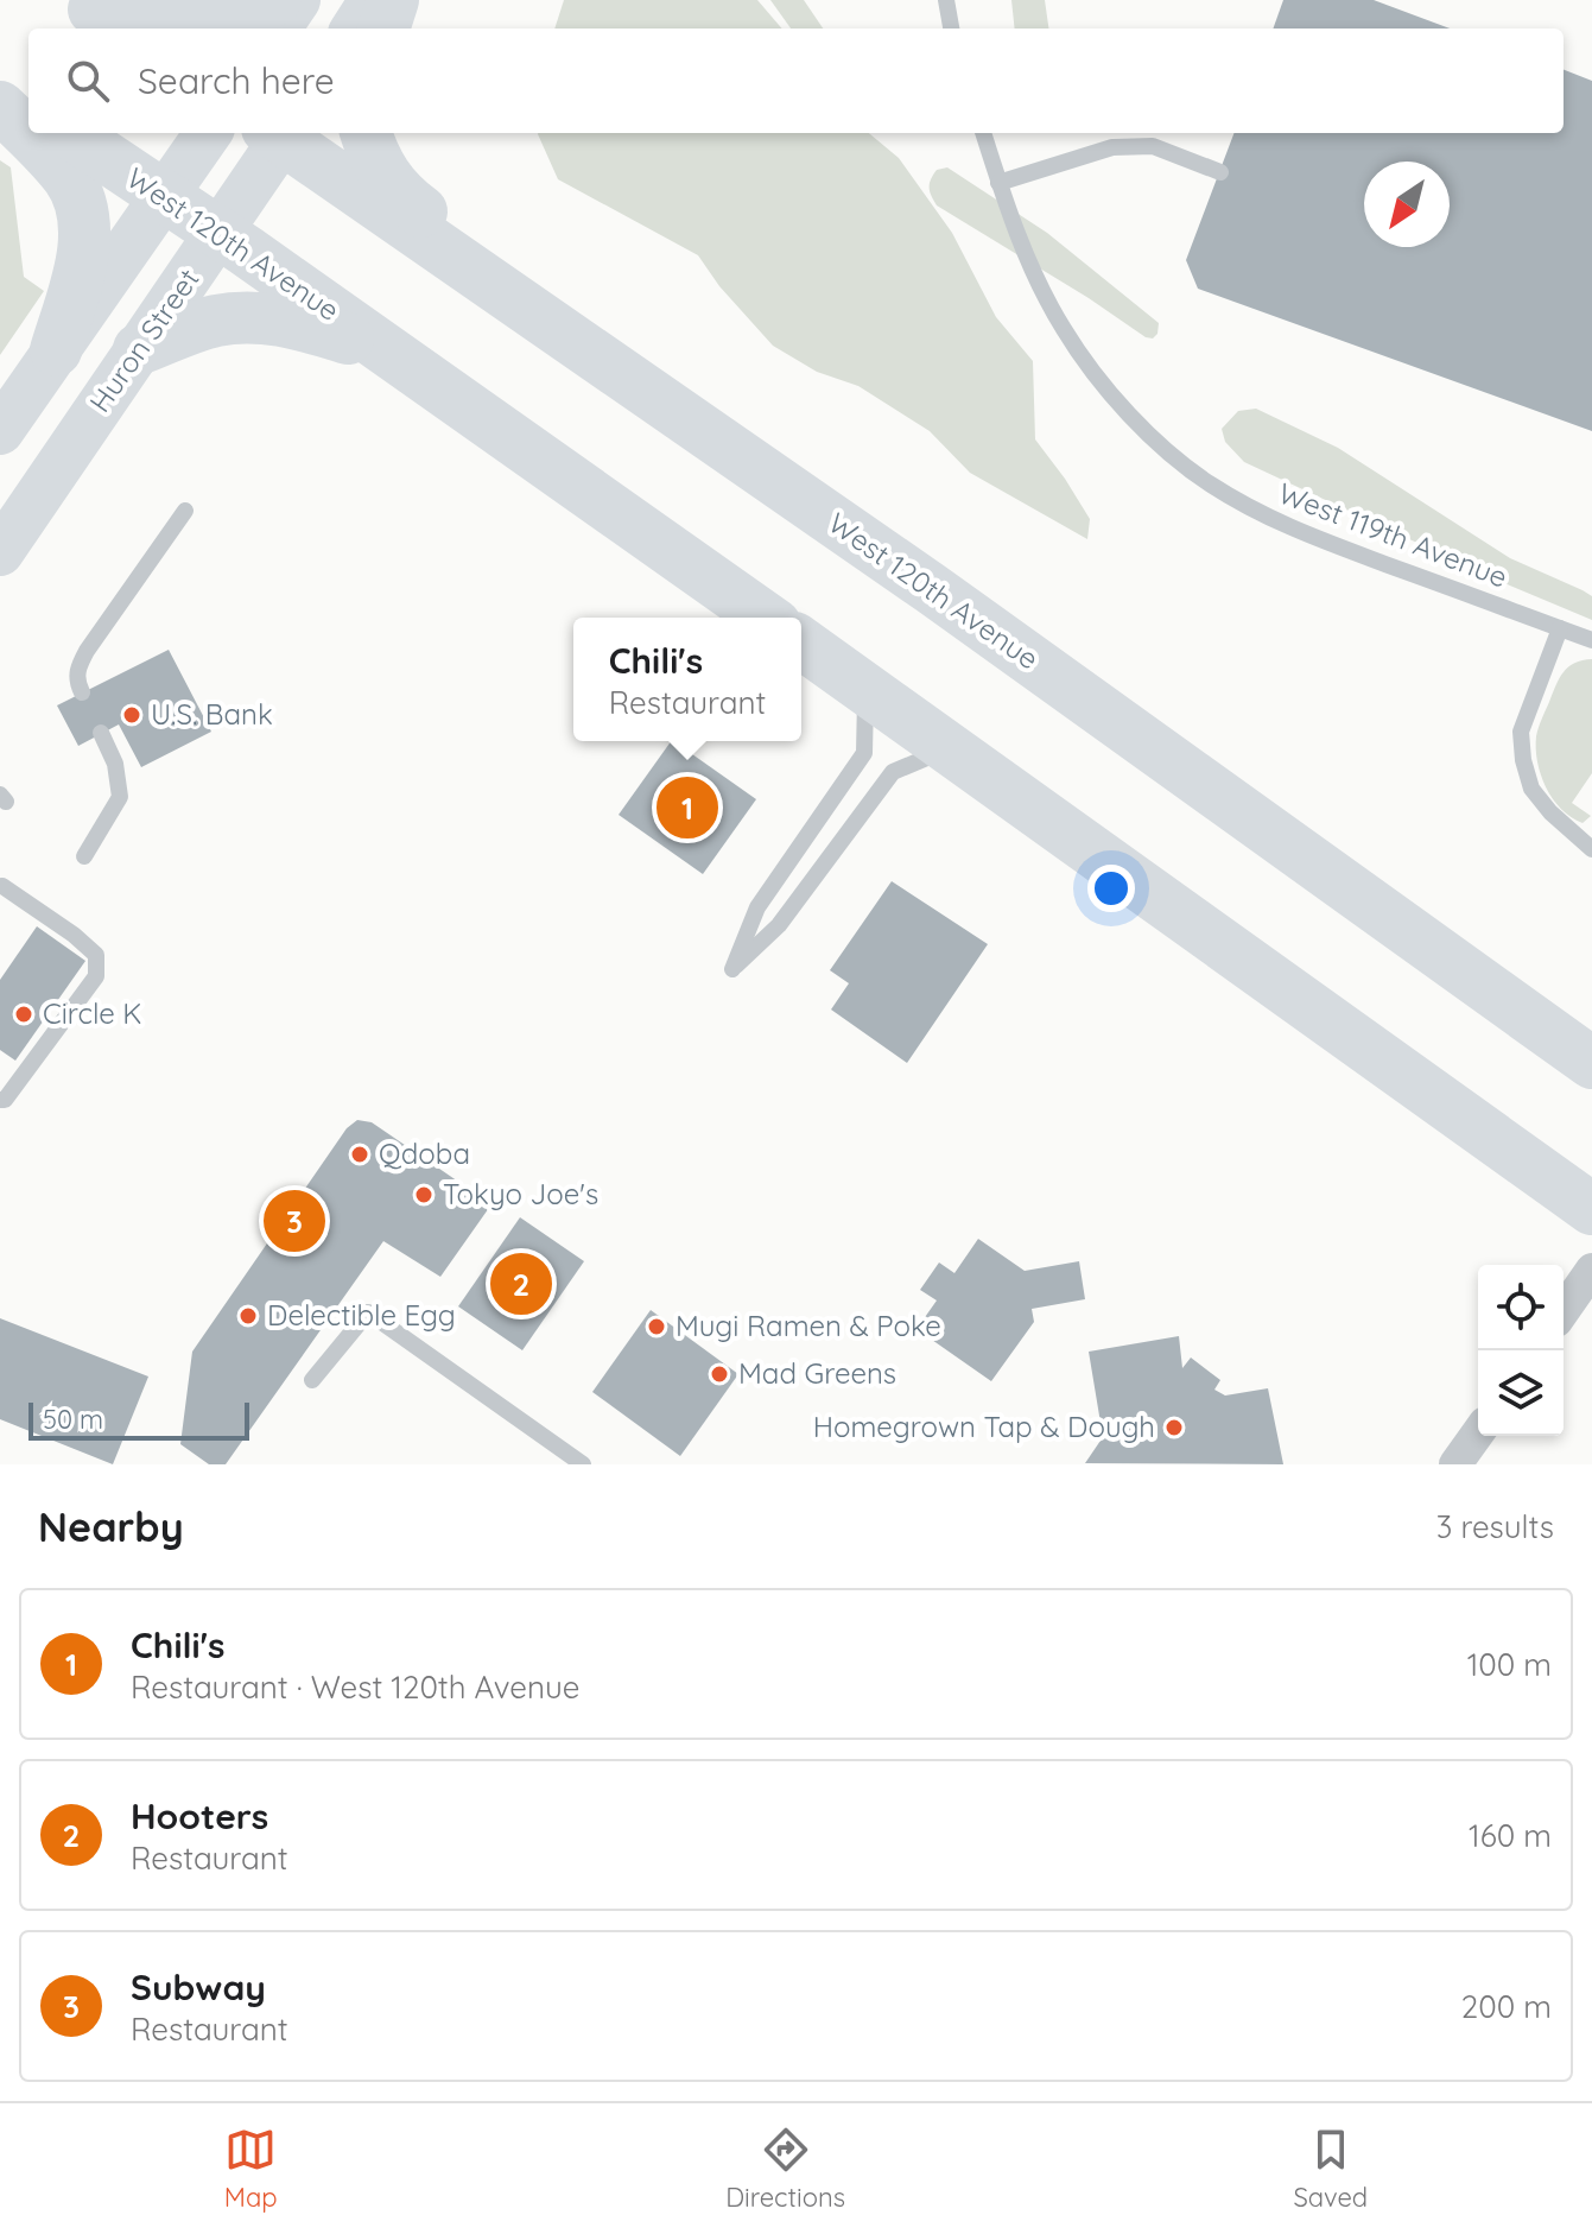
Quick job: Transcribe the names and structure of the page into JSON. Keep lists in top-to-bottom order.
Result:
{
  "streets": {
    "main road": ["West 120th Avenue", "Huron Street"],
    "lane": ["West 119th Avenue"]
  },
  "crossings": [
    ["West 120th Avenue", "Huron Street"]
  ],
  "places": [
    "U.S. Bank",
    "Circle K",
    "Qdoba",
    "Tokyo Joe's",
    "Delectible Egg",
    "Mugi Ramen & Poke",
    "Mad Greens",
    "Homegrown Tap & Dough"
  ],
  "scale_bar": "50 m",
  "north": "bottom left",
  "page": {
    "search": "Search here",
    "popup": ["Chili's", "Restaurant"],
    "pins": ["1", "3", "2"],
    "scale": "50 m",
    "heading": ["Nearby", "3 results"],
    "list": [
      {
        "mark": "1",
        "name": "Chili's",
        "note": "Restaurant · West 120th Avenue",
        "value": "100 m"
      },
      {
        "mark": "2",
        "name": "Hooters",
        "note": "Restaurant",
        "value": "160 m"
      },
      {
        "mark": "3",
        "name": "Subway",
        "note": "Restaurant",
        "value": "200 m"
      }
    ],
    "nav": ["Map", "Directions", "Saved"]
  }
}
